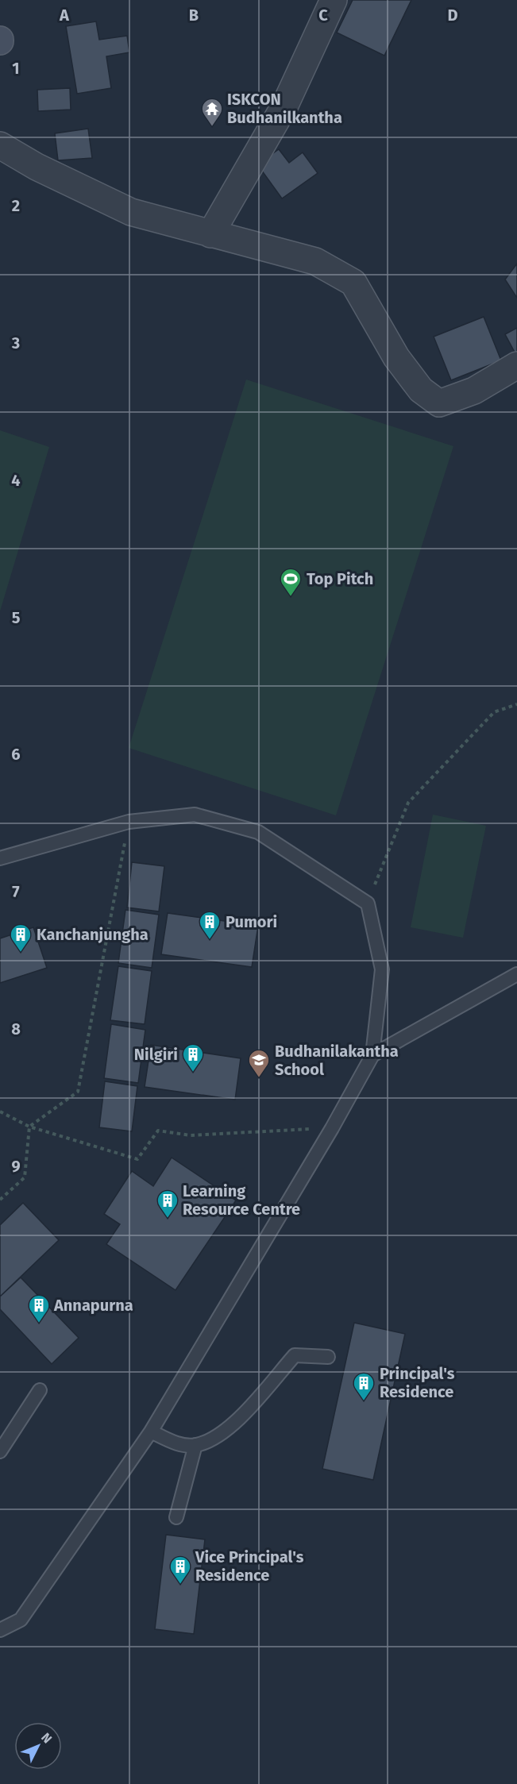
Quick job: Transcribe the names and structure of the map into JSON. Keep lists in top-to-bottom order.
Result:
{
  "places": {
    "temple": ["ISKCON Budhanilkantha"],
    "sports": ["Top Pitch"],
    "building": [
      "Pumori",
      "Kanchanjungha",
      "Nilgiri",
      "Learning Resource Centre",
      "Annapurna",
      "Principal's Residence",
      "Vice Principal's Residence"
    ],
    "school or university": ["Budhanilakantha School"]
  },
  "north": "top right",
  "grid": {
    "columns": [
      "A",
      "B",
      "C",
      "D"
    ],
    "rows": [
      "1",
      "2",
      "3",
      "4",
      "5",
      "6",
      "7",
      "8",
      "9"
    ]
  }
}
